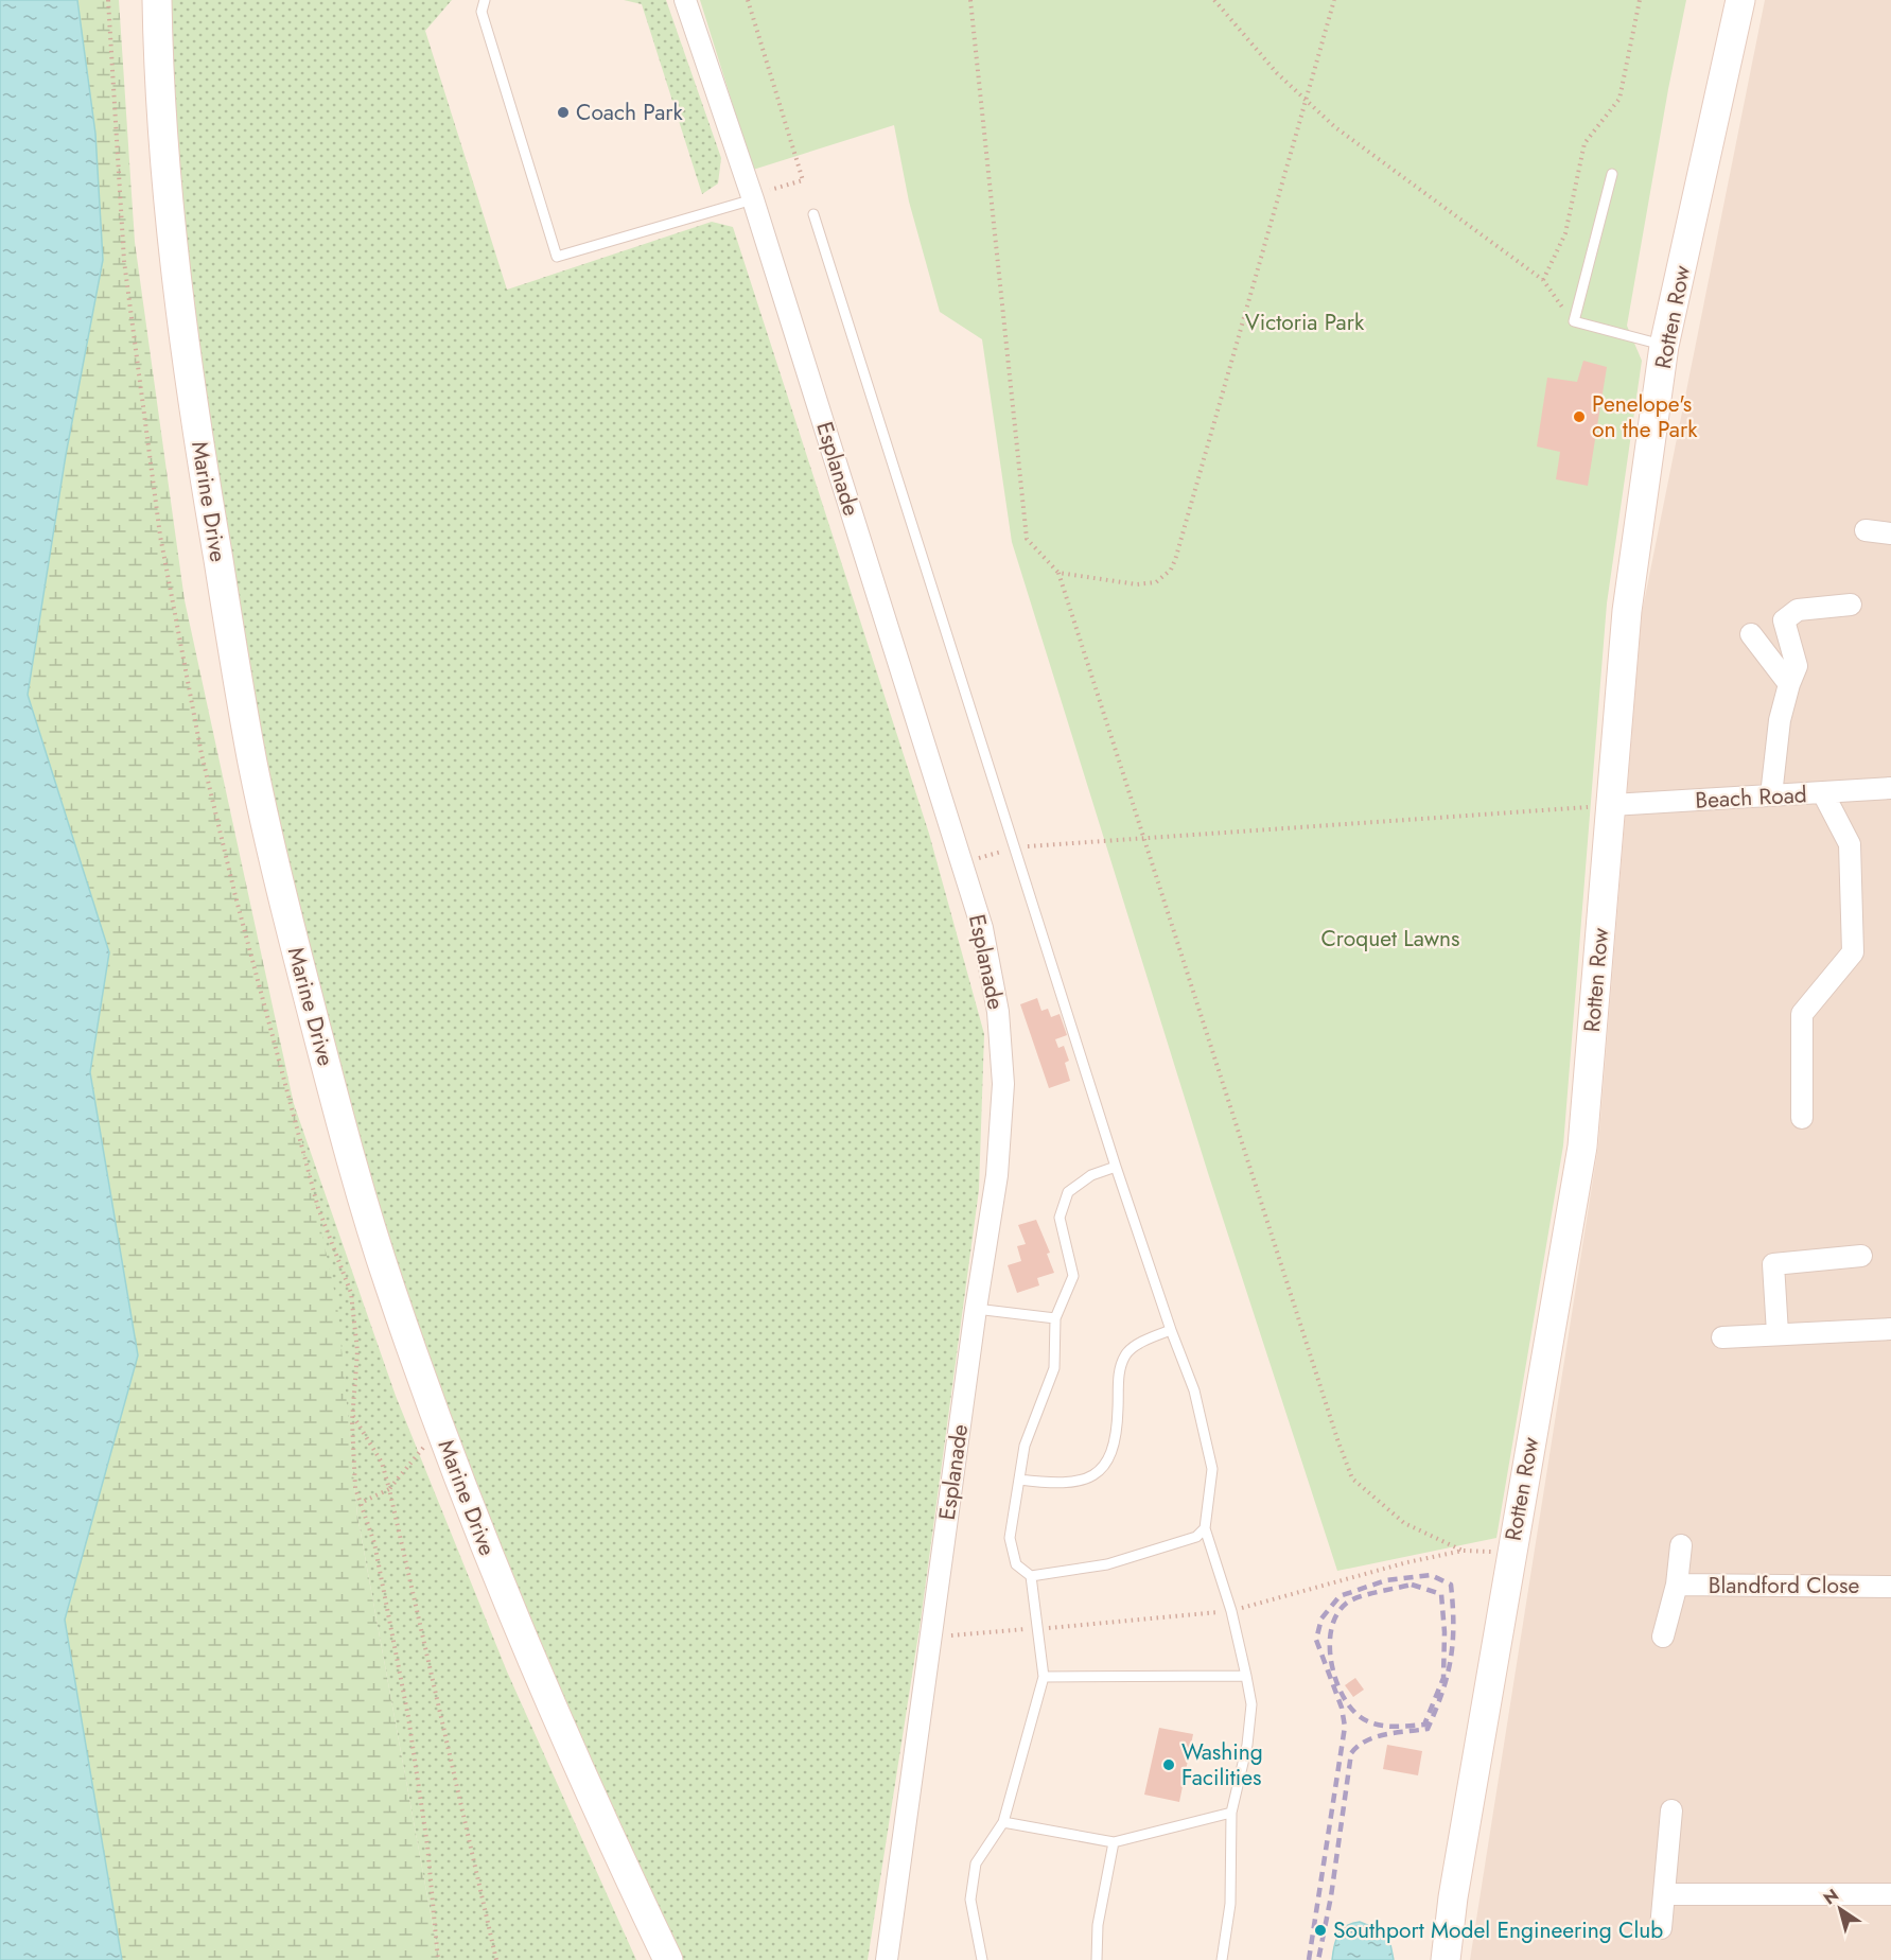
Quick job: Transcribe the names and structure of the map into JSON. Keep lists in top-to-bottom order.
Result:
{
  "streets": {
    "street": [
      "Rotten Row",
      "Esplanade",
      "Marine Drive",
      "Beach Road",
      "Blandford Close"
    ]
  },
  "crossings": [
    ["Rotten Row", "Beach Road"]
  ],
  "parks": ["Victoria Park", "Croquet Lawns"],
  "places": [
    "Coach Park",
    "Penelope's on the Park",
    "Washing Facilities",
    "Southport Model Engineering Club"
  ],
  "north": "top left"
}
